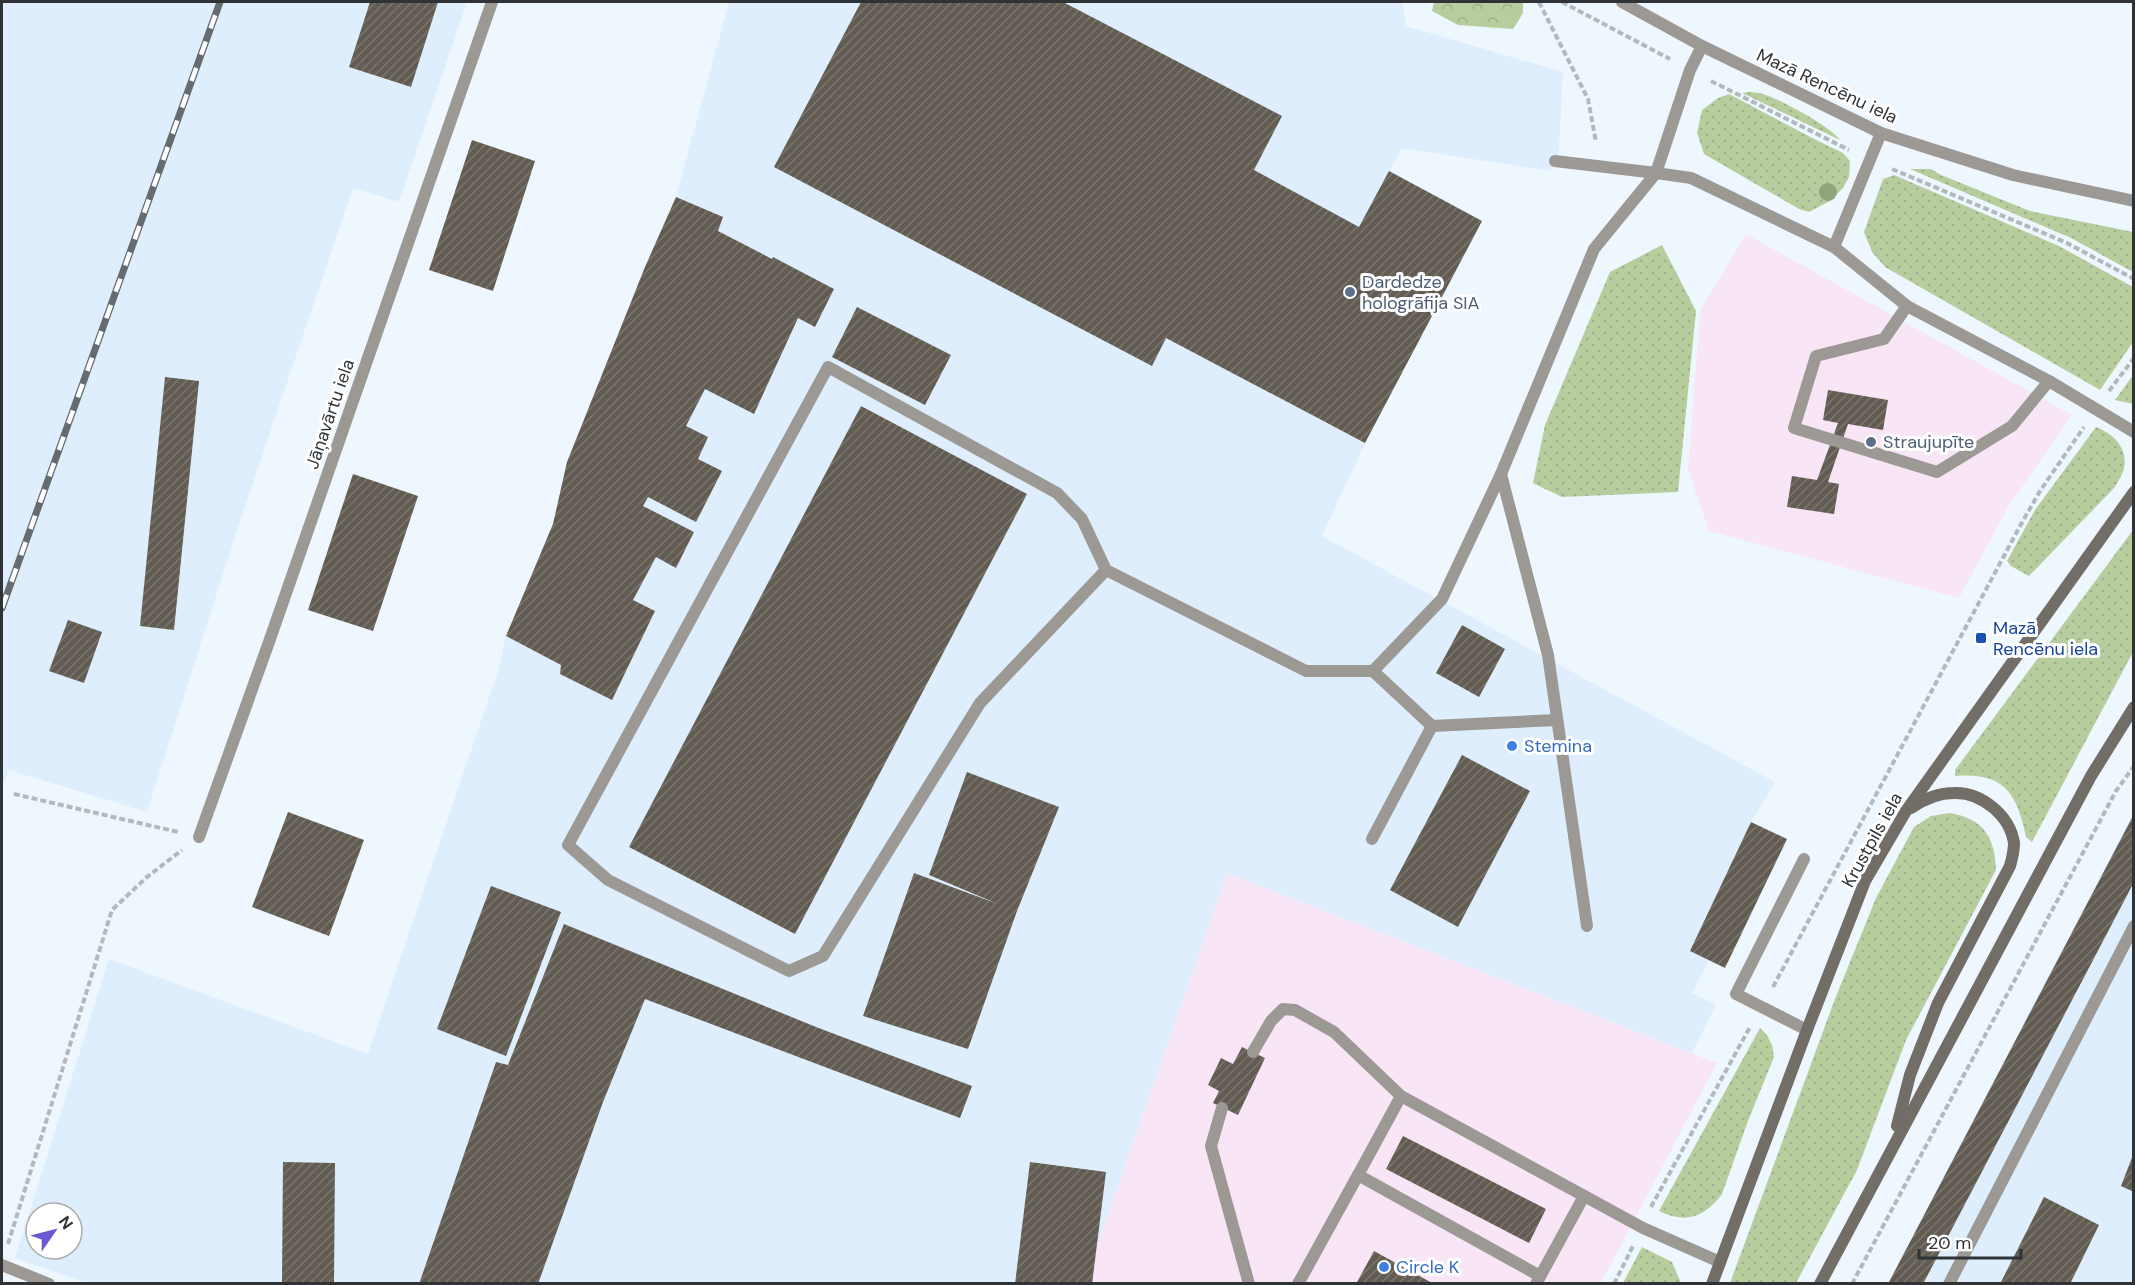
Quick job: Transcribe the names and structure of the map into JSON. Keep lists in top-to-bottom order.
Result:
{
  "streets": {
    "main road": ["Krustpils iela"],
    "street": ["Mazā Rencēnu iela", "Jāņavārtu iela"]
  },
  "places": {
    "other": [
      "Dardedze hologrāfija SIA",
      "Straujupīte",
      "Stemina",
      "Circle K"
    ],
    "transit": ["Mazā Rencēnu iela"]
  },
  "scale_bar": "20 m",
  "north": "top right"
}
